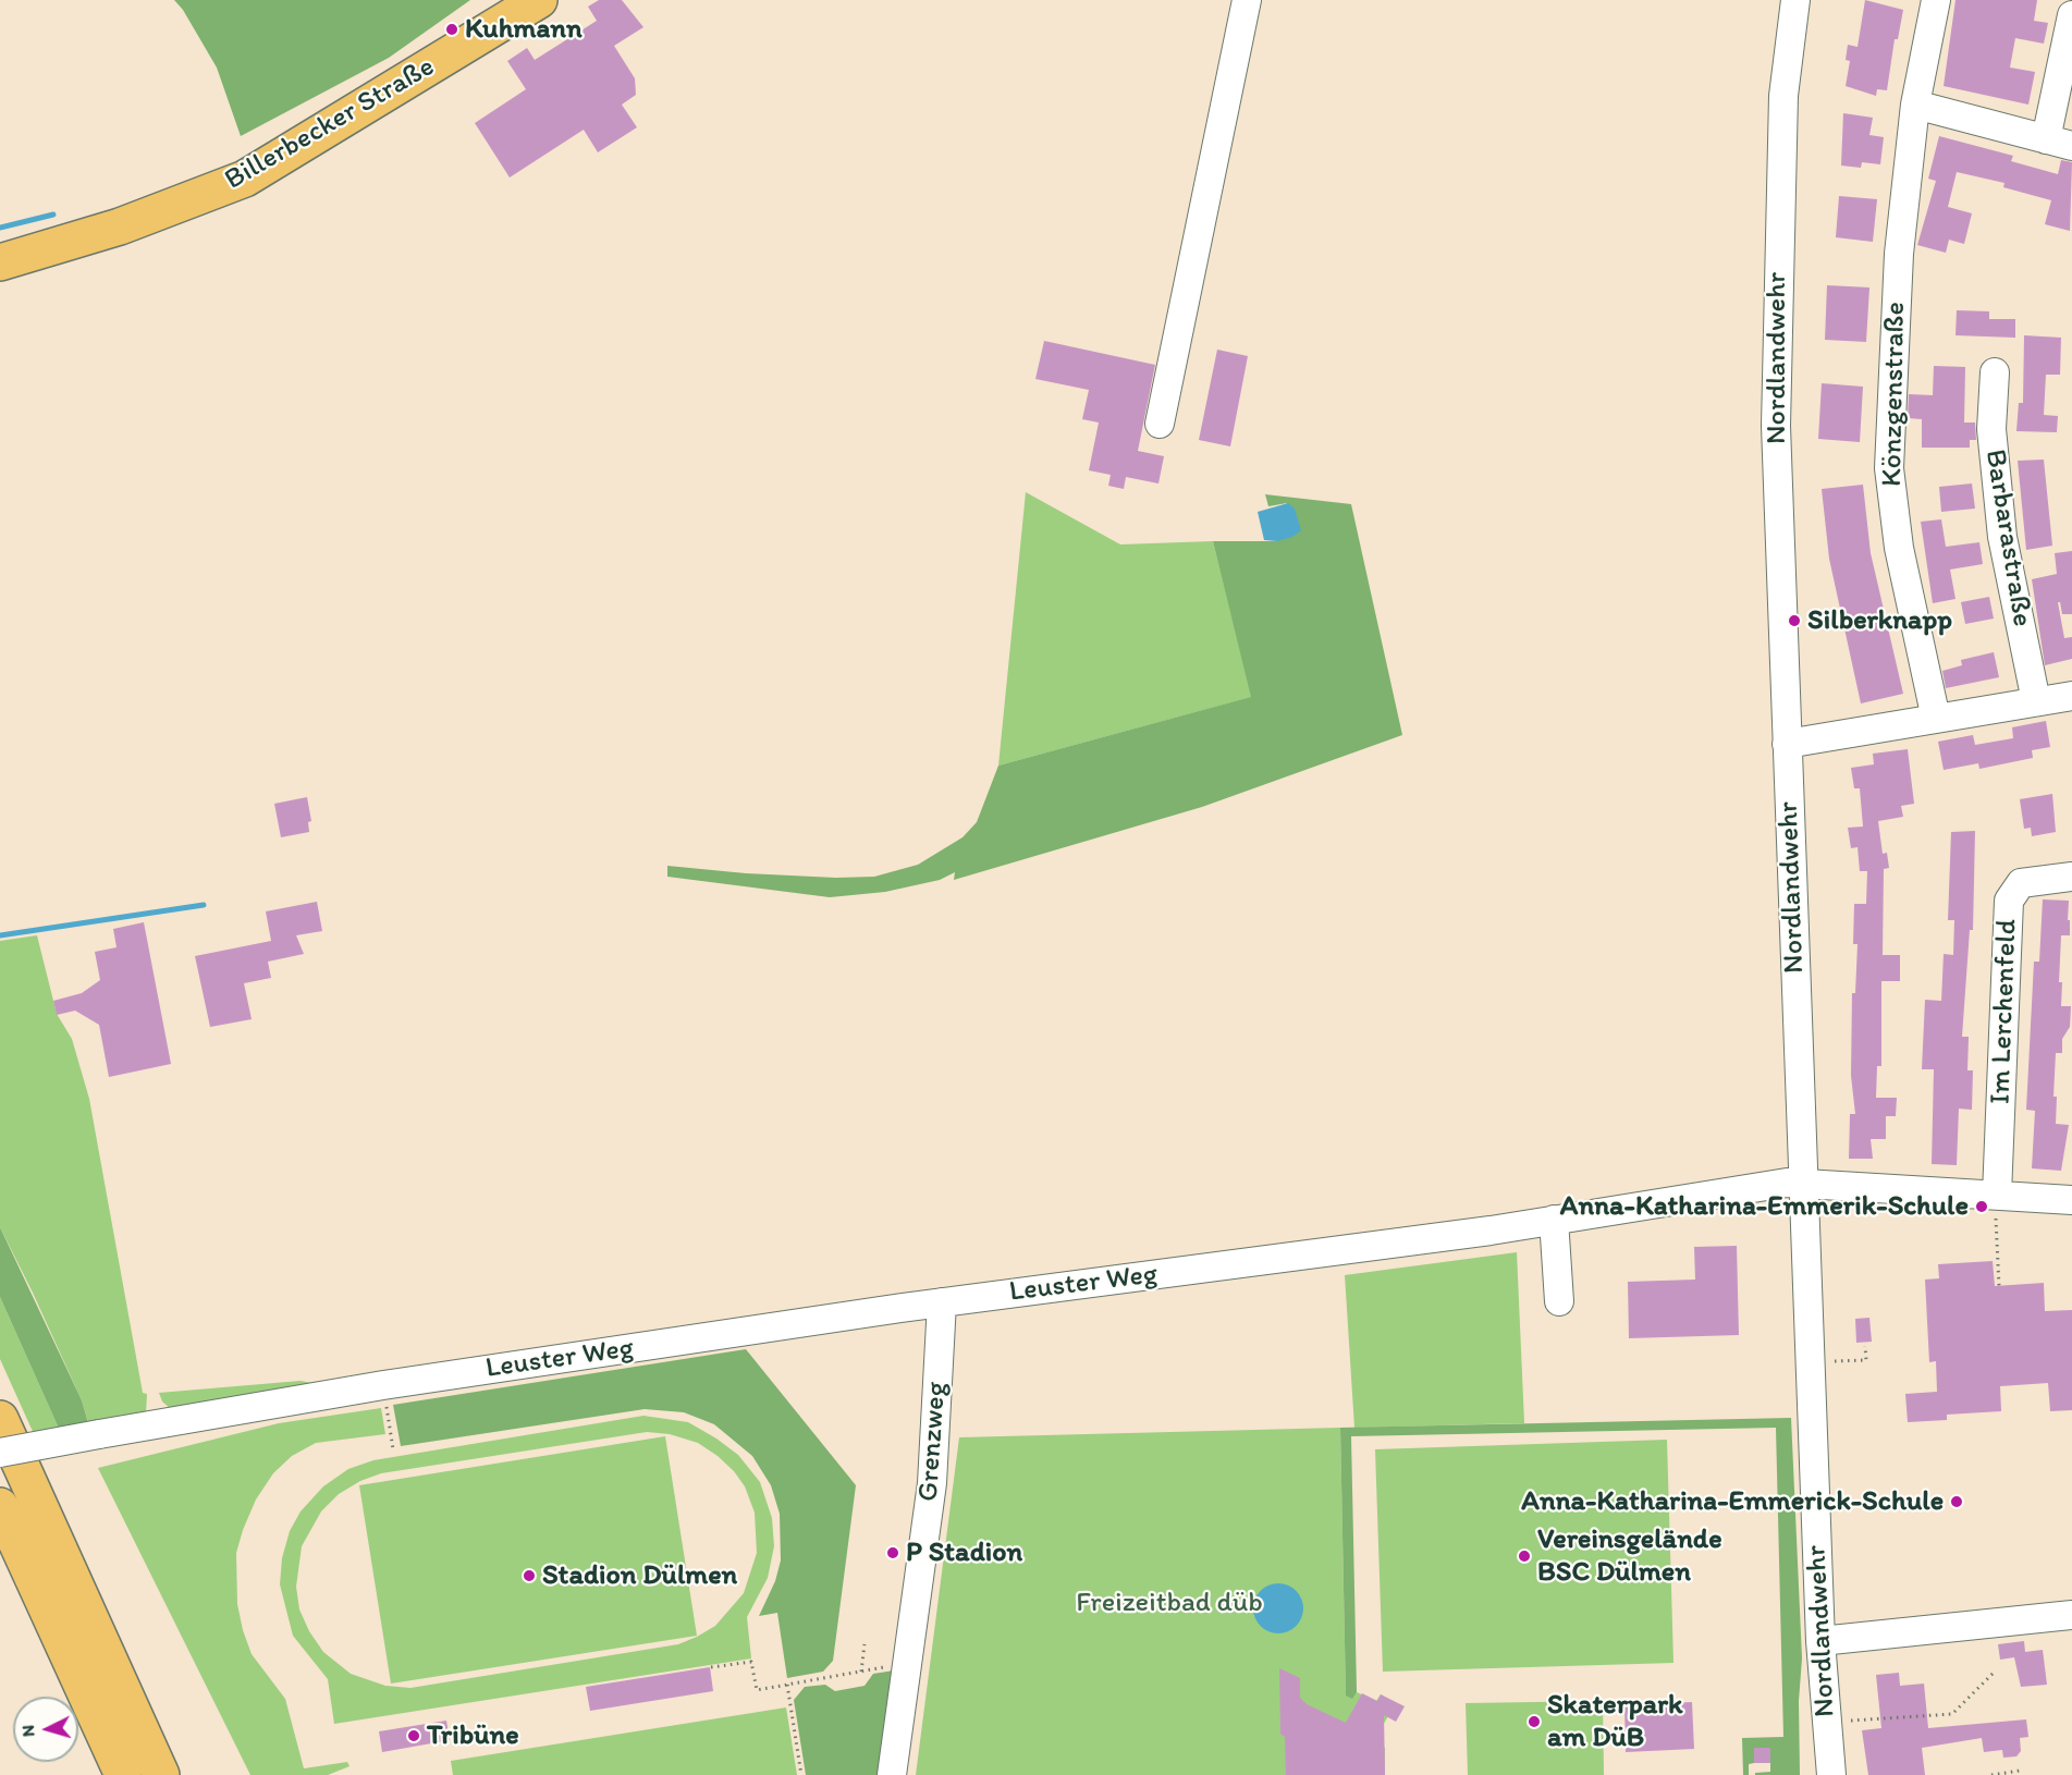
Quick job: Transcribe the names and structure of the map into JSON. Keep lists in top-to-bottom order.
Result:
{
  "streets": {
    "main road": ["Billerbecker Straße"],
    "street": [
      "Nordlandwehr",
      "Könzgenstraße",
      "Barbarastraße",
      "Im Lerchenfeld",
      "Leuster Weg",
      "Grenzweg"
    ]
  },
  "crossings": [
    ["Nordlandwehr", "Leuster Weg"],
    ["Im Lerchenfeld", "Leuster Weg"],
    ["Leuster Weg", "Grenzweg"]
  ],
  "parks": ["Freizeitbad düb"],
  "places": [
    "Kuhmann",
    "Silberknapp",
    "Anna-Katharina-Emmerik-Schule",
    "Anna-Katharina-Emmerick-Schule",
    "P Stadion",
    "Vereinsgelände BSC Dülmen",
    "Stadion Dülmen",
    "Skaterpark am DüB",
    "Tribüne"
  ],
  "north": "left"
}
